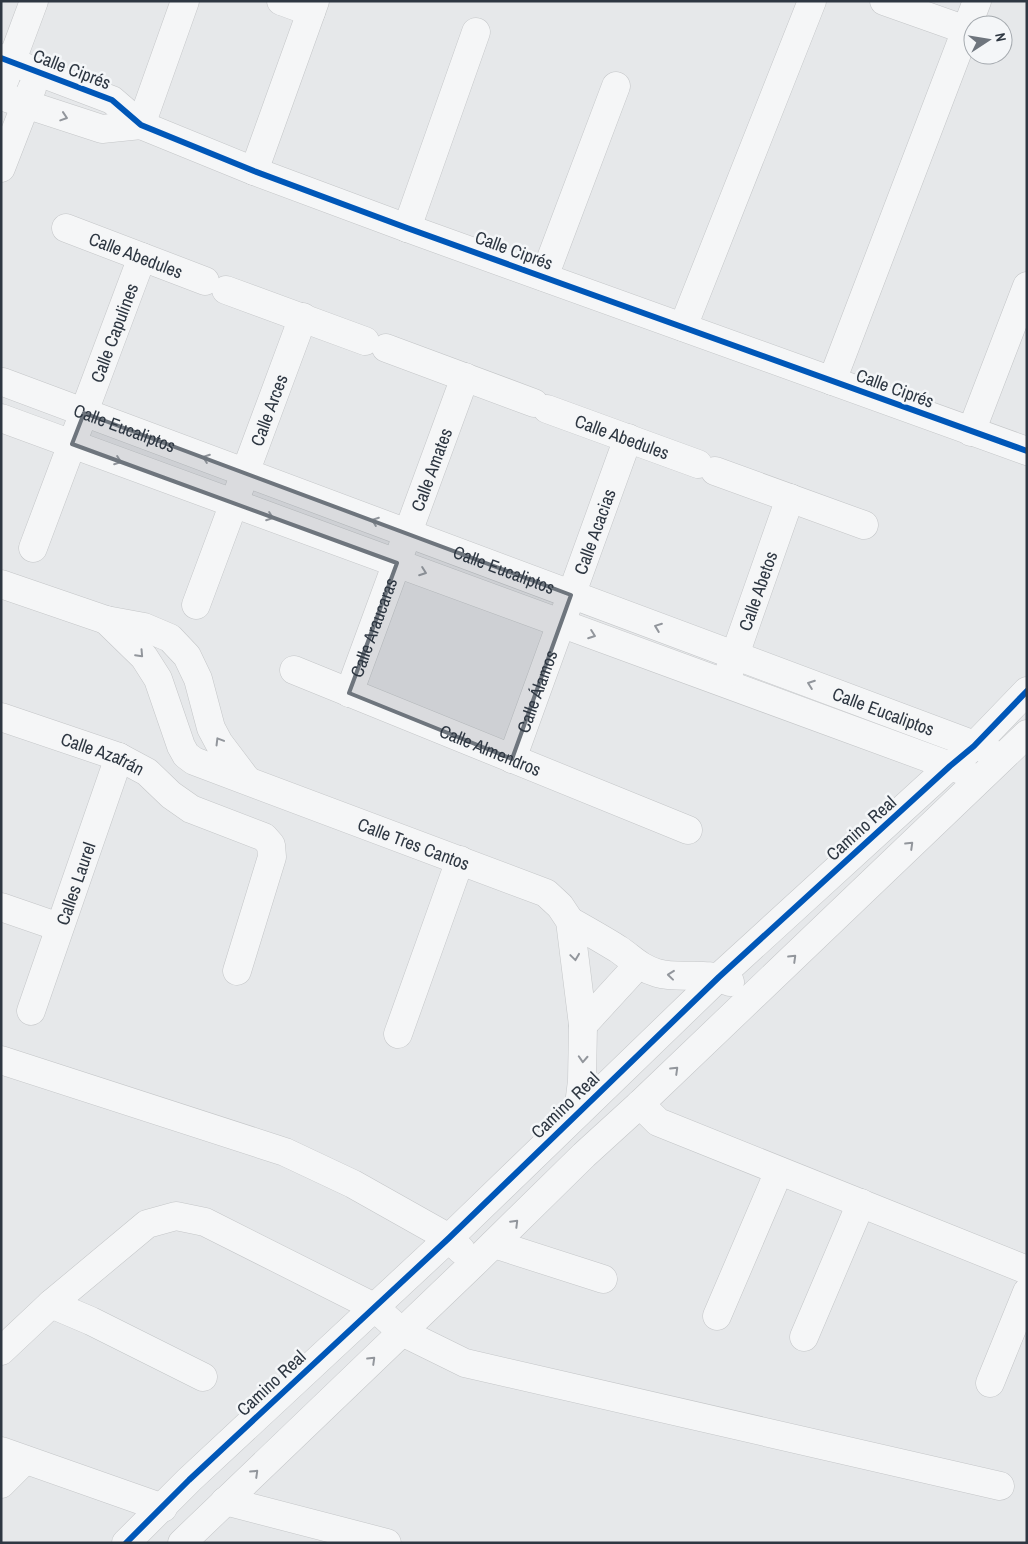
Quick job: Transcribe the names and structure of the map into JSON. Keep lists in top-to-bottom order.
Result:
{
  "streets": {
    "street": [
      "Calle Ciprés",
      "Calle Abedules",
      "Calle Capulines",
      "Calle Arces",
      "Calle Eucaliptos",
      "Calle Amates",
      "Calle Acacias",
      "Calle Abetos",
      "Calle Araucaras",
      "Calle Álamos",
      "Calle Almendros",
      "Calle Azafrán",
      "Camino Real",
      "Calle Tres Cantos",
      "Calles Laurel"
    ]
  },
  "crossings": [
    ["Calle Abedules", "Calle Capulines"],
    ["Calle Abedules", "Calle Arces"],
    ["Calle Abedules", "Calle Amates"],
    ["Calle Abedules", "Calle Acacias"],
    ["Calle Abedules", "Calle Abetos"],
    ["Calle Capulines", "Calle Eucaliptos"],
    ["Calle Arces", "Calle Eucaliptos"],
    ["Calle Eucaliptos", "Calle Amates"],
    ["Calle Eucaliptos", "Calle Acacias"],
    ["Calle Eucaliptos", "Calle Abetos"],
    ["Calle Eucaliptos", "Calle Araucaras"],
    ["Calle Eucaliptos", "Calle Álamos"],
    ["Calle Eucaliptos", "Camino Real"],
    ["Calle Amates", "Calle Araucaras"],
    ["Calle Acacias", "Calle Álamos"],
    ["Calle Araucaras", "Calle Almendros"],
    ["Calle Álamos", "Calle Almendros"],
    ["Calle Azafrán", "Calles Laurel"],
    ["Camino Real", "Calle Tres Cantos"]
  ],
  "north": "right"
}
